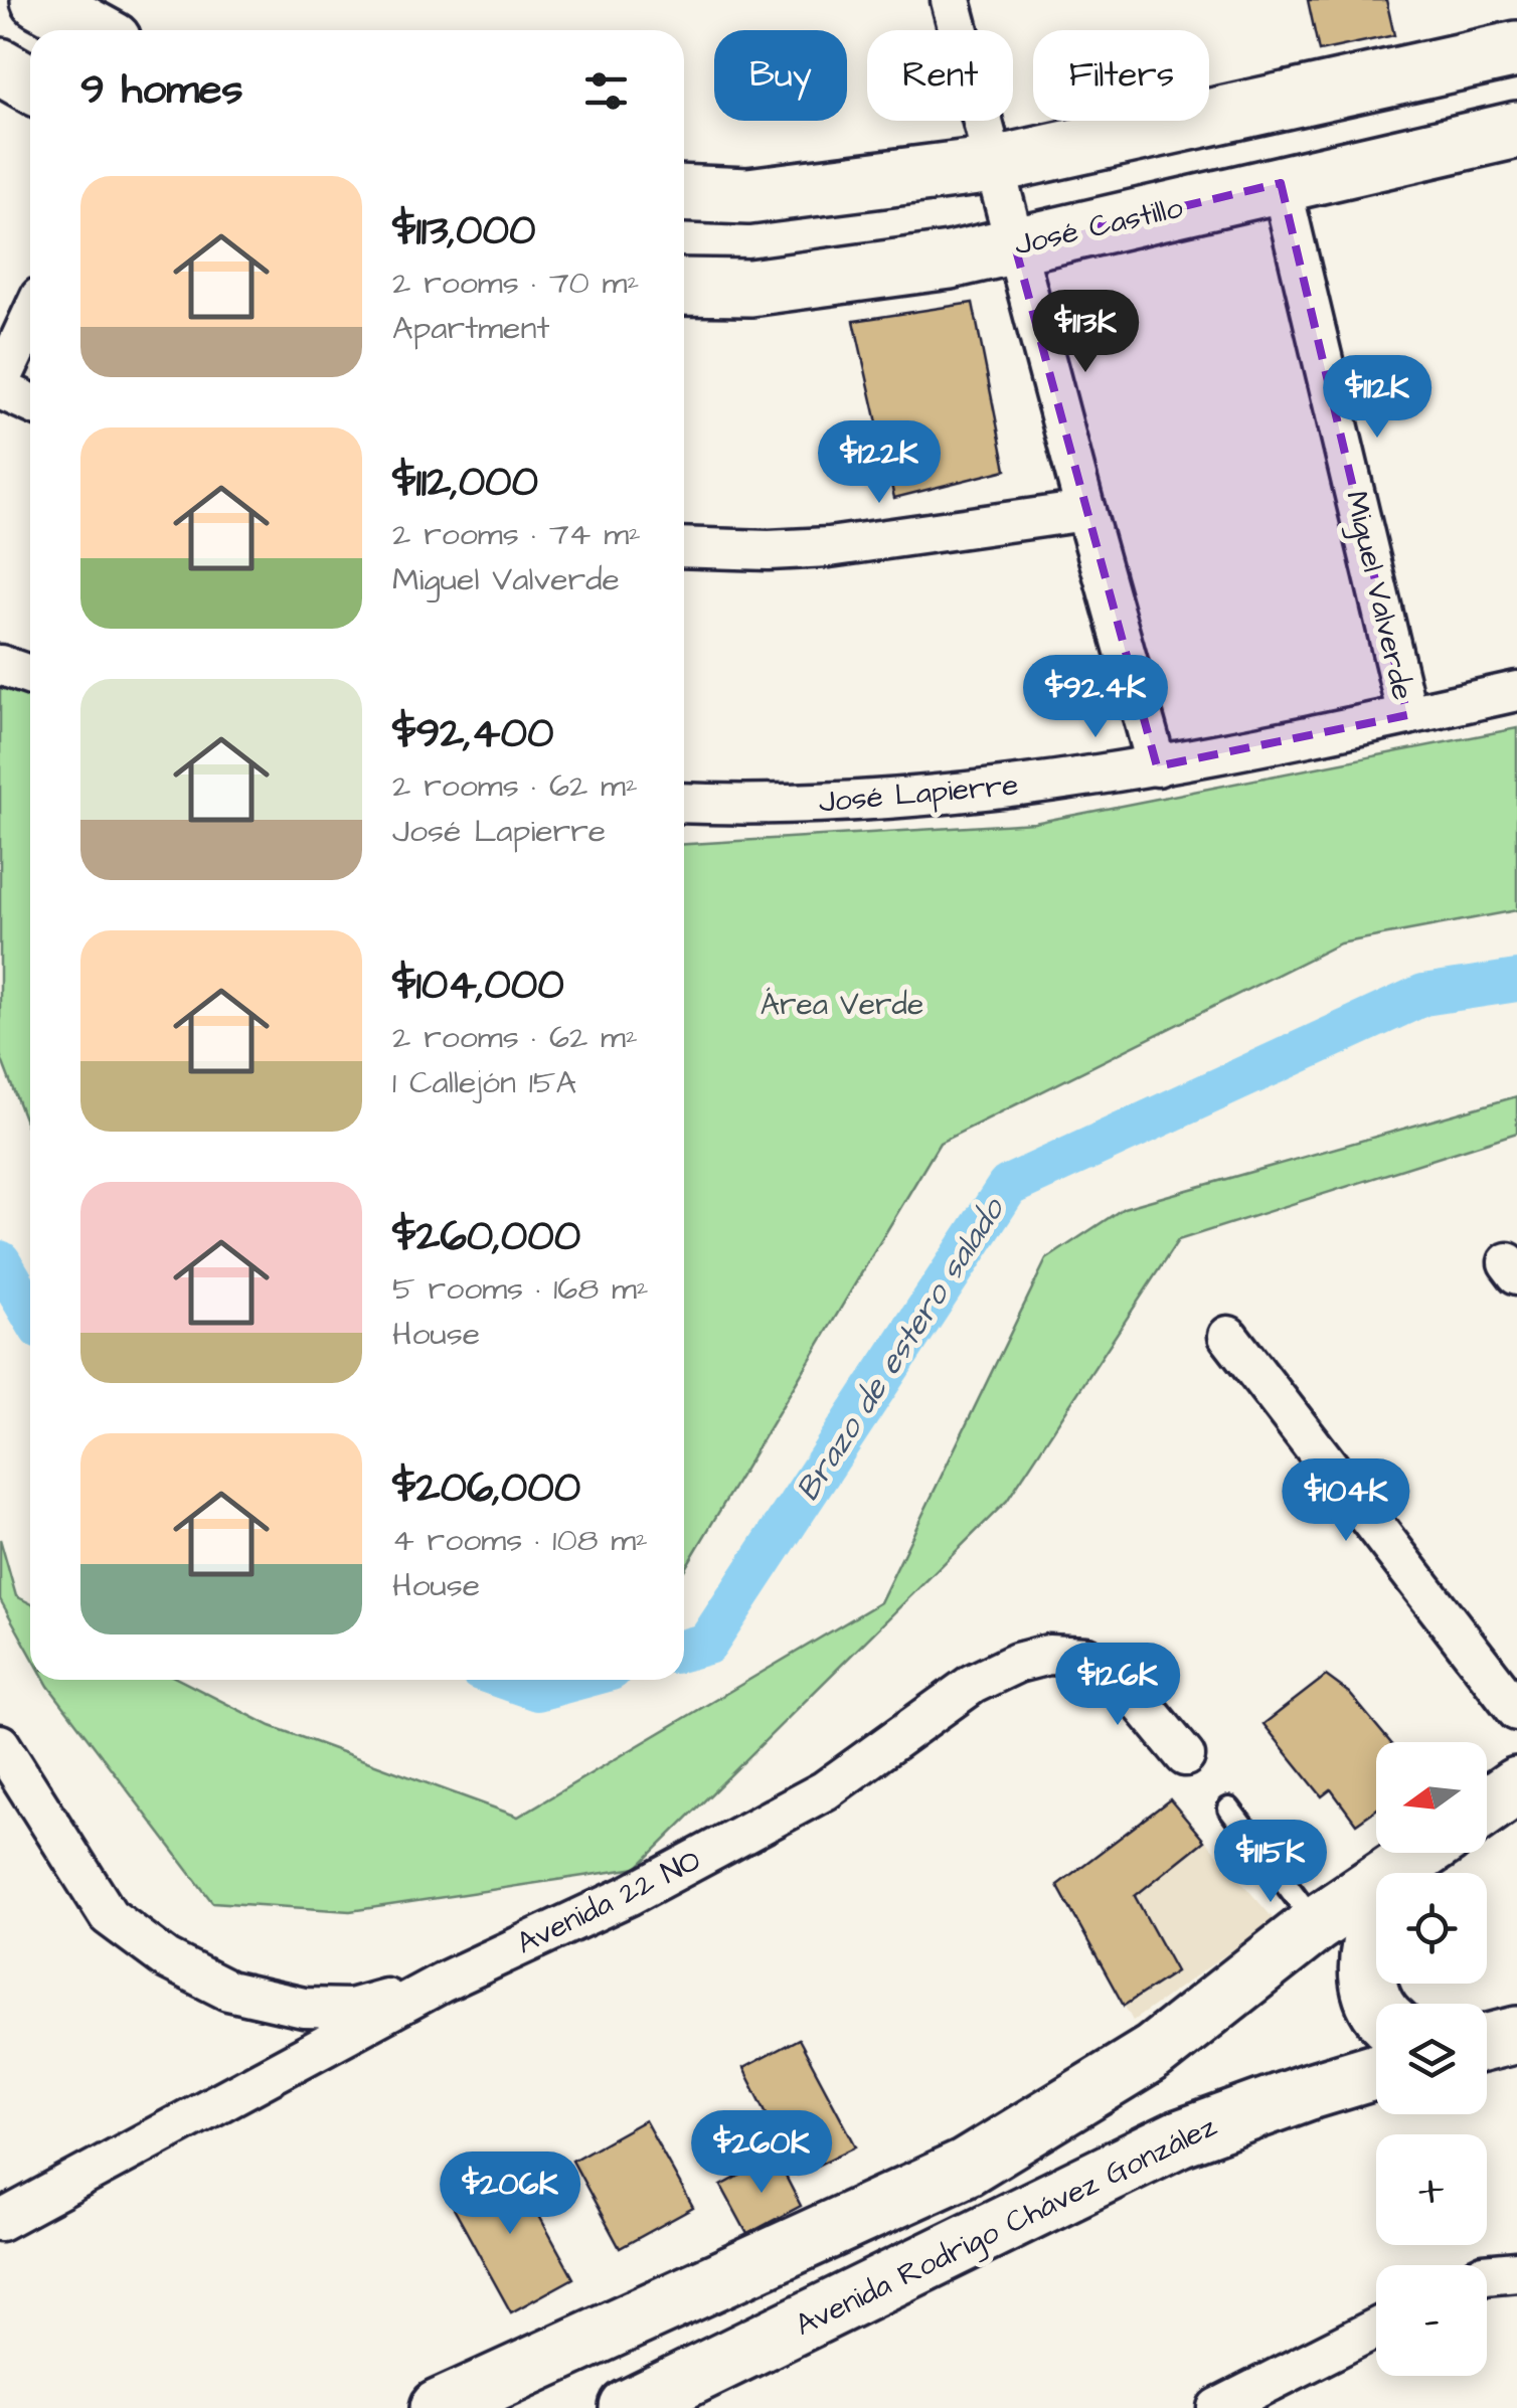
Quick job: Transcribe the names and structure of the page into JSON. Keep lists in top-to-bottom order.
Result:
{
  "streets": {
    "street": [
      "José Castillo",
      "Miguel Valverde",
      "José Lapierre",
      "Avenida 22 NO",
      "Avenida Rodrigo Chávez González"
    ]
  },
  "crossings": [
    ["José Castillo", "Miguel Valverde"],
    ["Miguel Valverde", "José Lapierre"]
  ],
  "water": ["Brazo de estero salado"],
  "parks": ["Área Verde"],
  "north": "left",
  "page": {
    "chip": ["Buy", "Rent", "Filters"],
    "heading": "9 homes",
    "list": [
      {
        "name": "$113,000",
        "note": "2 rooms · 70 m² · Apartment"
      },
      {
        "name": "$112,000",
        "note": "2 rooms · 74 m² · Miguel Valverde"
      },
      {
        "name": "$92,400",
        "note": "2 rooms · 62 m² · José Lapierre"
      },
      {
        "name": "$104,000",
        "note": "2 rooms · 62 m² · 1 Callejón 15A"
      },
      {
        "name": "$260,000",
        "note": "5 rooms · 168 m² · House"
      },
      {
        "name": "$206,000",
        "note": "4 rooms · 108 m² · House"
      }
    ],
    "price": [
      "$113K",
      "$112K",
      "$122K",
      "$92.4K",
      "$104K",
      "$126K",
      "$115K",
      "$260K",
      "$206K"
    ],
    "map_buttons": ["+", "−"]
  }
}
